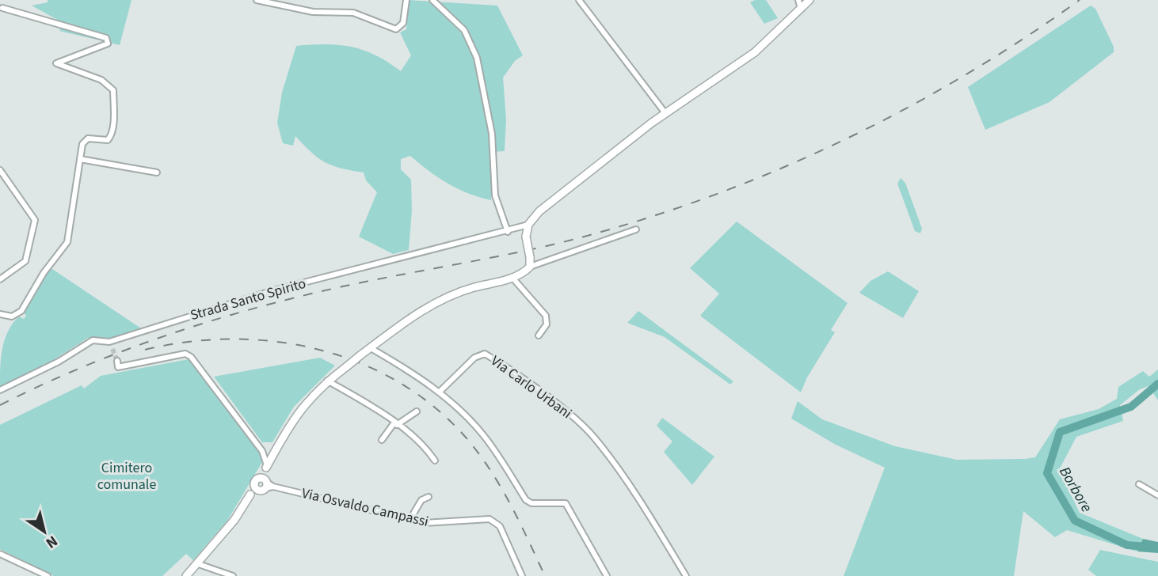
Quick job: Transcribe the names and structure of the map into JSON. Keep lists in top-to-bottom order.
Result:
{
  "streets": {
    "street": ["Strada Santo Spirito", "Via Carlo Urbani", "Via Osvaldo Campassi"]
  },
  "water": ["Borbore"],
  "parks": ["Cimitero comunale"],
  "north": "bottom right"
}
